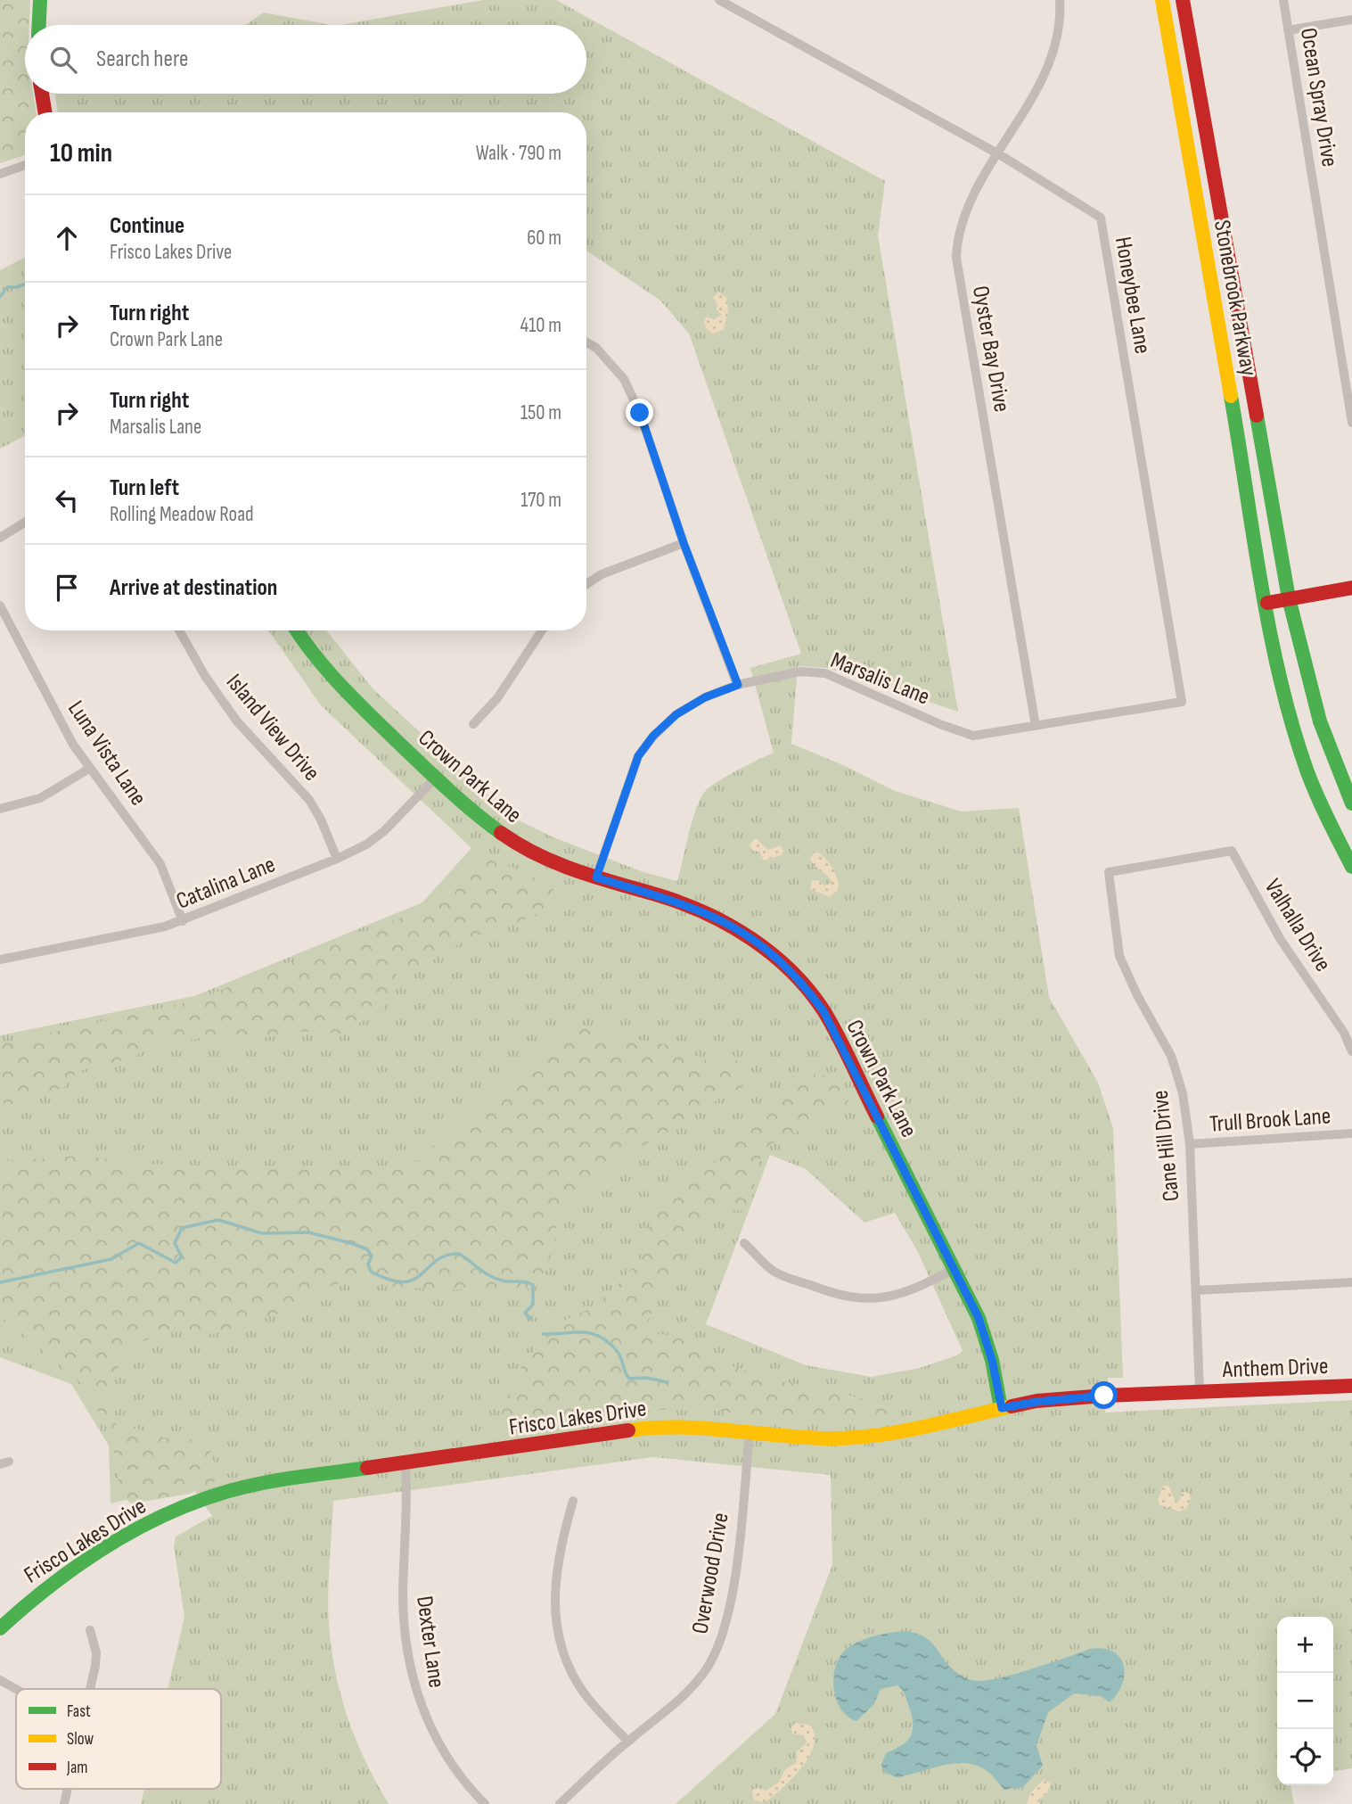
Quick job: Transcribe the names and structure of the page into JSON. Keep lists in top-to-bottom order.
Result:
{
  "streets": {
    "street": [
      "Ocean Spray Drive",
      "Honeybee Lane",
      "Stonebrook Parkway",
      "Oyster Bay Drive",
      "Marsalis Lane",
      "Island View Drive",
      "Luna Vista Lane",
      "Crown Park Lane",
      "Catalina Lane",
      "Valhalla Drive",
      "Trull Brook Lane",
      "Cane Hill Drive",
      "Anthem Drive",
      "Frisco Lakes Drive",
      "Overwood Drive",
      "Dexter Lane"
    ]
  },
  "crossings": [
    ["Honeybee Lane", "Oyster Bay Drive"],
    ["Honeybee Lane", "Marsalis Lane"],
    ["Oyster Bay Drive", "Marsalis Lane"],
    ["Marsalis Lane", "Crown Park Lane"],
    ["Island View Drive", "Catalina Lane"],
    ["Luna Vista Lane", "Catalina Lane"],
    ["Crown Park Lane", "Catalina Lane"],
    ["Crown Park Lane", "Frisco Lakes Drive"],
    ["Valhalla Drive", "Cane Hill Drive"],
    ["Trull Brook Lane", "Cane Hill Drive"],
    ["Cane Hill Drive", "Anthem Drive"],
    ["Cane Hill Drive", "Frisco Lakes Drive"],
    ["Anthem Drive", "Frisco Lakes Drive"],
    ["Frisco Lakes Drive", "Overwood Drive"],
    ["Frisco Lakes Drive", "Dexter Lane"]
  ],
  "legend": ["Fast", "Slow", "Jam"],
  "page": {
    "search": "Search here",
    "heading": ["10 min", "Walk · 790 m"],
    "list": [
      ["Continue", "Frisco Lakes Drive", "60 m"],
      ["Turn right", "Crown Park Lane", "410 m"],
      ["Turn right", "Marsalis Lane", "150 m"],
      ["Turn left", "Rolling Meadow Road", "170 m"],
      "Arrive at destination"
    ],
    "map_buttons": ["+", "−"]
  }
}
